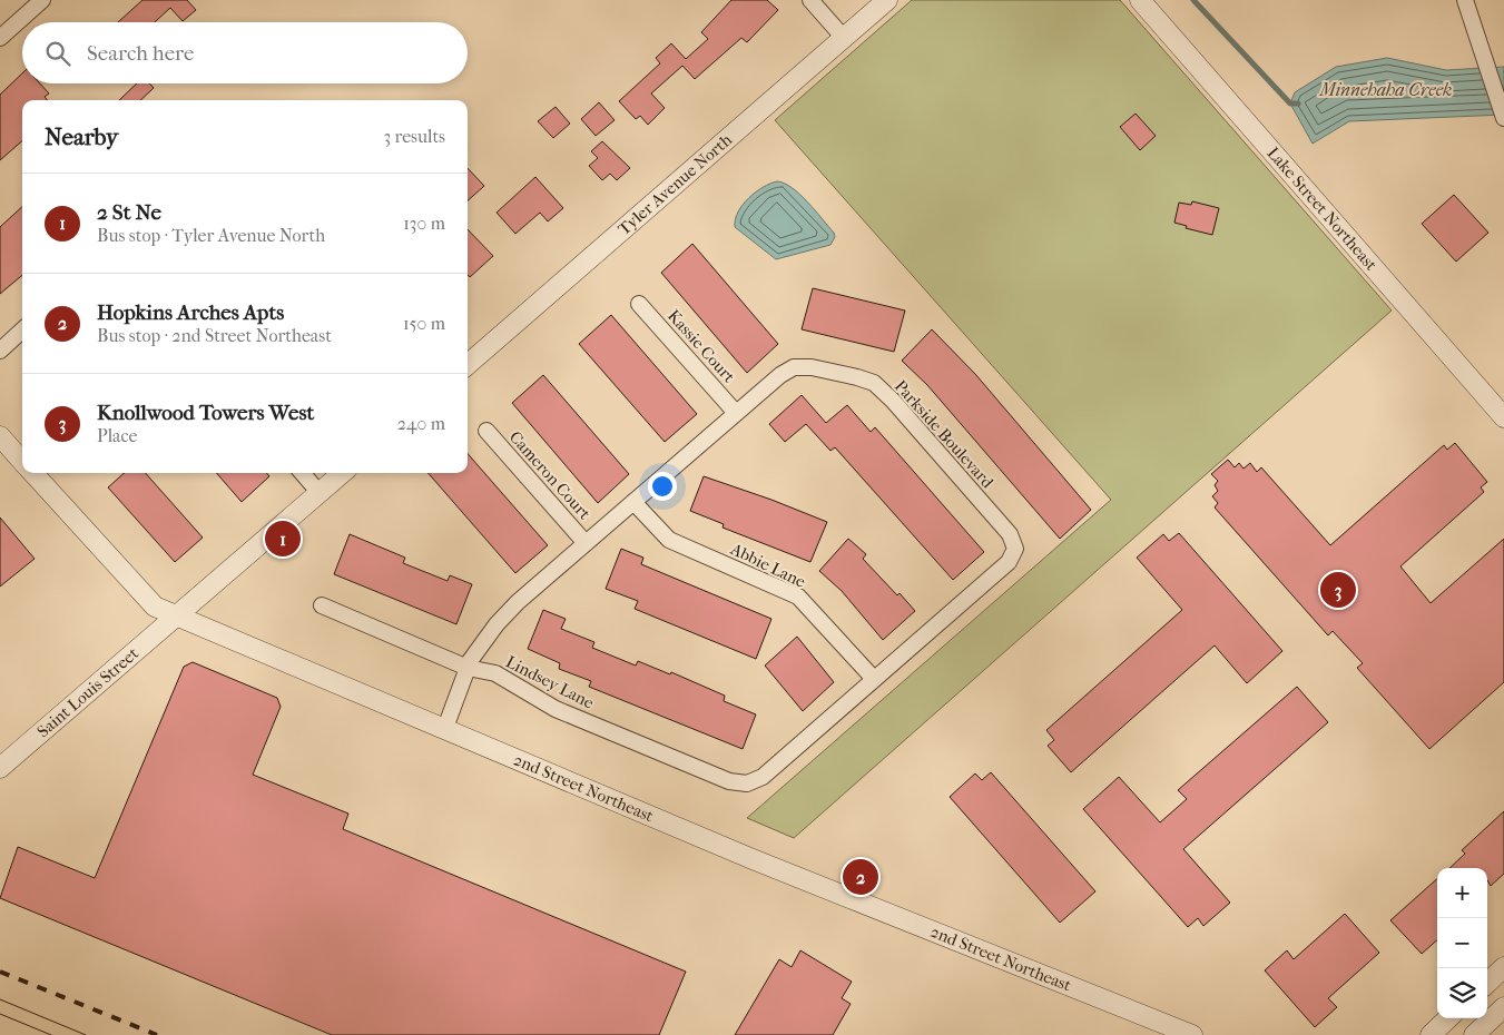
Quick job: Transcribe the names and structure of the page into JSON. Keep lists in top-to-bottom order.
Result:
{
  "streets": {
    "street": [
      "Tyler Avenue North",
      "Lake Street Northeast",
      "Kassie Court",
      "Parkside Boulevard",
      "Cameron Court",
      "Abbie Lane",
      "Lindsey Lane",
      "Saint Louis Street",
      "2nd Street Northeast"
    ]
  },
  "crossings": [
    ["Kassie Court", "Parkside Boulevard"],
    ["Parkside Boulevard", "Cameron Court"],
    ["Parkside Boulevard", "Abbie Lane"],
    ["Parkside Boulevard", "Lindsey Lane"],
    ["Parkside Boulevard", "2nd Street Northeast"],
    ["Saint Louis Street", "2nd Street Northeast"]
  ],
  "water": ["Minnehaha Creek"],
  "page": {
    "search": "Search here",
    "heading": ["Nearby", "3 results"],
    "list": [
      {
        "mark": "1",
        "name": "2 St Ne",
        "note": "Bus stop · Tyler Avenue North",
        "value": "130 m"
      },
      {
        "mark": "2",
        "name": "Hopkins Arches Apts",
        "note": "Bus stop · 2nd Street Northeast",
        "value": "150 m"
      },
      {
        "mark": "3",
        "name": "Knollwood Towers West",
        "note": "Place",
        "value": "240 m"
      }
    ],
    "pins": ["1", "3", "2"],
    "map_buttons": ["+", "−"]
  }
}
